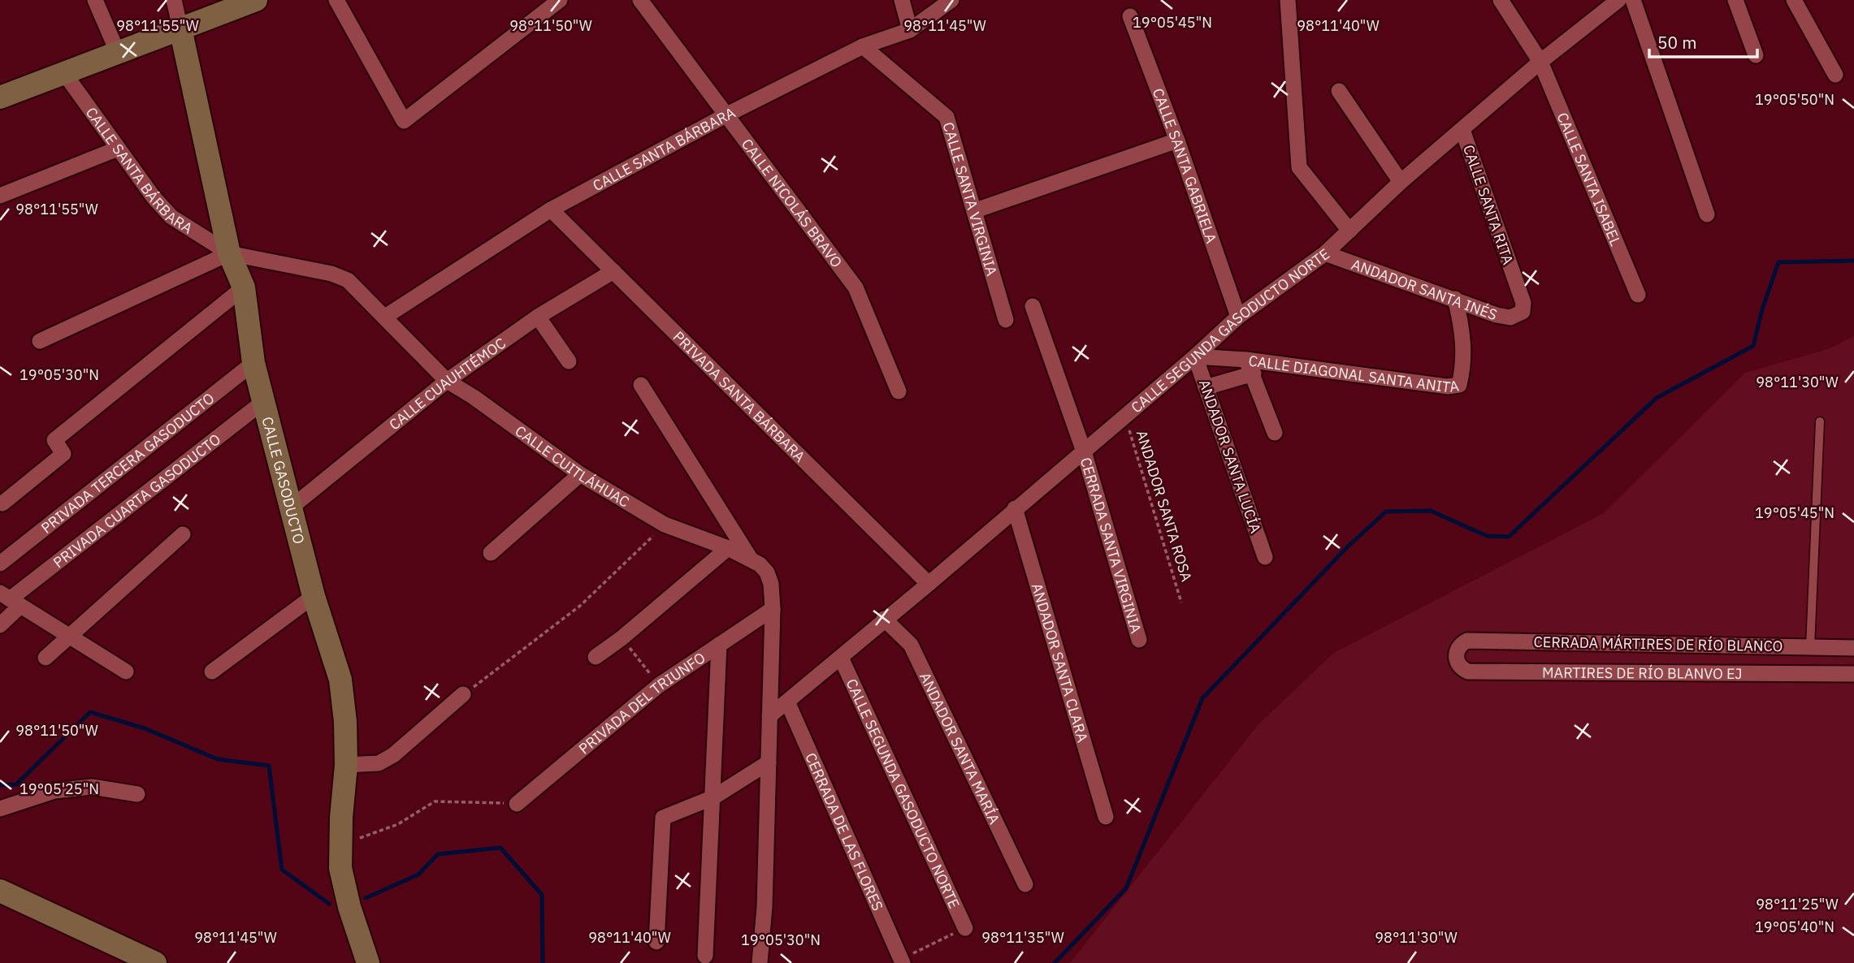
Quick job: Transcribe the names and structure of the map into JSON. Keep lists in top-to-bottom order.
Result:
{
  "streets": {
    "street": [
      "CALLE SANTA BÁRBARA",
      "CALLE SANTA GABRIELA",
      "CALLE SANTA ISABEL",
      "CALLE SANTA VIRGINIA",
      "CALLE NICOLÁS BRAVO",
      "CALLE SANTA RITA",
      "ANDADOR SANTA INÉS",
      "CALLE SEGUNDA GASODUCTO NORTE",
      "CALLE DIAGONAL SANTA ANITA",
      "CALLE CUAUHTÉMOC",
      "PRIVADA SANTA BÁRBARA",
      "ANDADOR SANTA LUCÍA",
      "PRIVADA TERCERA GASODUCTO",
      "CALLE CUITLÁHUAC",
      "CALLE GASODUCTO",
      "PRIVADA CUARTA GASODUCTO",
      "CERRADA SANTA VIRGINIA",
      "CERRADA MÁRTIRES DE RÍO BLANCO",
      "ANDADOR SANTA CLARA",
      "MARTIRES DE RÍO BLANVO EJ",
      "PRIVADA DEL TRIUNFO",
      "ANDADOR SANTA MARÍA",
      "CERRADA DE LAS FLORES"
    ],
    "path": ["ANDADOR SANTA ROSA"]
  },
  "crossings": [
    ["CALLE SANTA BÁRBARA", "CALLE SANTA VIRGINIA"],
    ["CALLE SANTA BÁRBARA", "CALLE NICOLÁS BRAVO"],
    ["CALLE SANTA BÁRBARA", "PRIVADA SANTA BÁRBARA"],
    ["CALLE SANTA BÁRBARA", "CALLE CUITLÁHUAC"],
    ["CALLE SANTA BÁRBARA", "CALLE GASODUCTO"],
    ["CALLE SANTA GABRIELA", "CALLE SEGUNDA GASODUCTO NORTE"],
    ["CALLE SANTA ISABEL", "CALLE SEGUNDA GASODUCTO NORTE"],
    ["CALLE SANTA RITA", "ANDADOR SANTA INÉS"],
    ["CALLE SANTA RITA", "CALLE SEGUNDA GASODUCTO NORTE"],
    ["ANDADOR SANTA INÉS", "CALLE SEGUNDA GASODUCTO NORTE"],
    ["ANDADOR SANTA INÉS", "CALLE DIAGONAL SANTA ANITA"],
    ["CALLE SEGUNDA GASODUCTO NORTE", "CALLE DIAGONAL SANTA ANITA"],
    ["CALLE SEGUNDA GASODUCTO NORTE", "PRIVADA SANTA BÁRBARA"],
    ["CALLE SEGUNDA GASODUCTO NORTE", "ANDADOR SANTA LUCÍA"],
    ["CALLE SEGUNDA GASODUCTO NORTE", "CALLE CUITLÁHUAC"],
    ["CALLE SEGUNDA GASODUCTO NORTE", "ANDADOR SANTA ROSA"],
    ["CALLE SEGUNDA GASODUCTO NORTE", "CERRADA SANTA VIRGINIA"],
    ["CALLE SEGUNDA GASODUCTO NORTE", "ANDADOR SANTA CLARA"],
    ["CALLE SEGUNDA GASODUCTO NORTE", "ANDADOR SANTA MARÍA"],
    ["CALLE SEGUNDA GASODUCTO NORTE", "CERRADA DE LAS FLORES"],
    ["CALLE DIAGONAL SANTA ANITA", "ANDADOR SANTA LUCÍA"],
    ["CALLE CUAUHTÉMOC", "PRIVADA SANTA BÁRBARA"],
    ["CALLE CUAUHTÉMOC", "CALLE CUITLÁHUAC"],
    ["CALLE CUAUHTÉMOC", "CALLE GASODUCTO"],
    ["PRIVADA TERCERA GASODUCTO", "CALLE GASODUCTO"],
    ["CALLE CUITLÁHUAC", "CALLE GASODUCTO"],
    ["CALLE CUITLÁHUAC", "PRIVADA DEL TRIUNFO"],
    ["CALLE GASODUCTO", "PRIVADA CUARTA GASODUCTO"],
    ["CERRADA MÁRTIRES DE RÍO BLANCO", "MARTIRES DE RÍO BLANVO EJ"]
  ],
  "scale_bar": "50 m",
  "coordinates": [
    "19°05'45\"N",
    "98°11'55\"W",
    "98°11'50\"W",
    "98°11'45\"W",
    "98°11'40\"W",
    "19°05'50\"N",
    "19°05'30\"N",
    "98°11'30\"W",
    "19°05'25\"N",
    "98°11'25\"W",
    "19°05'40\"N",
    "98°11'35\"W"
  ]
}
